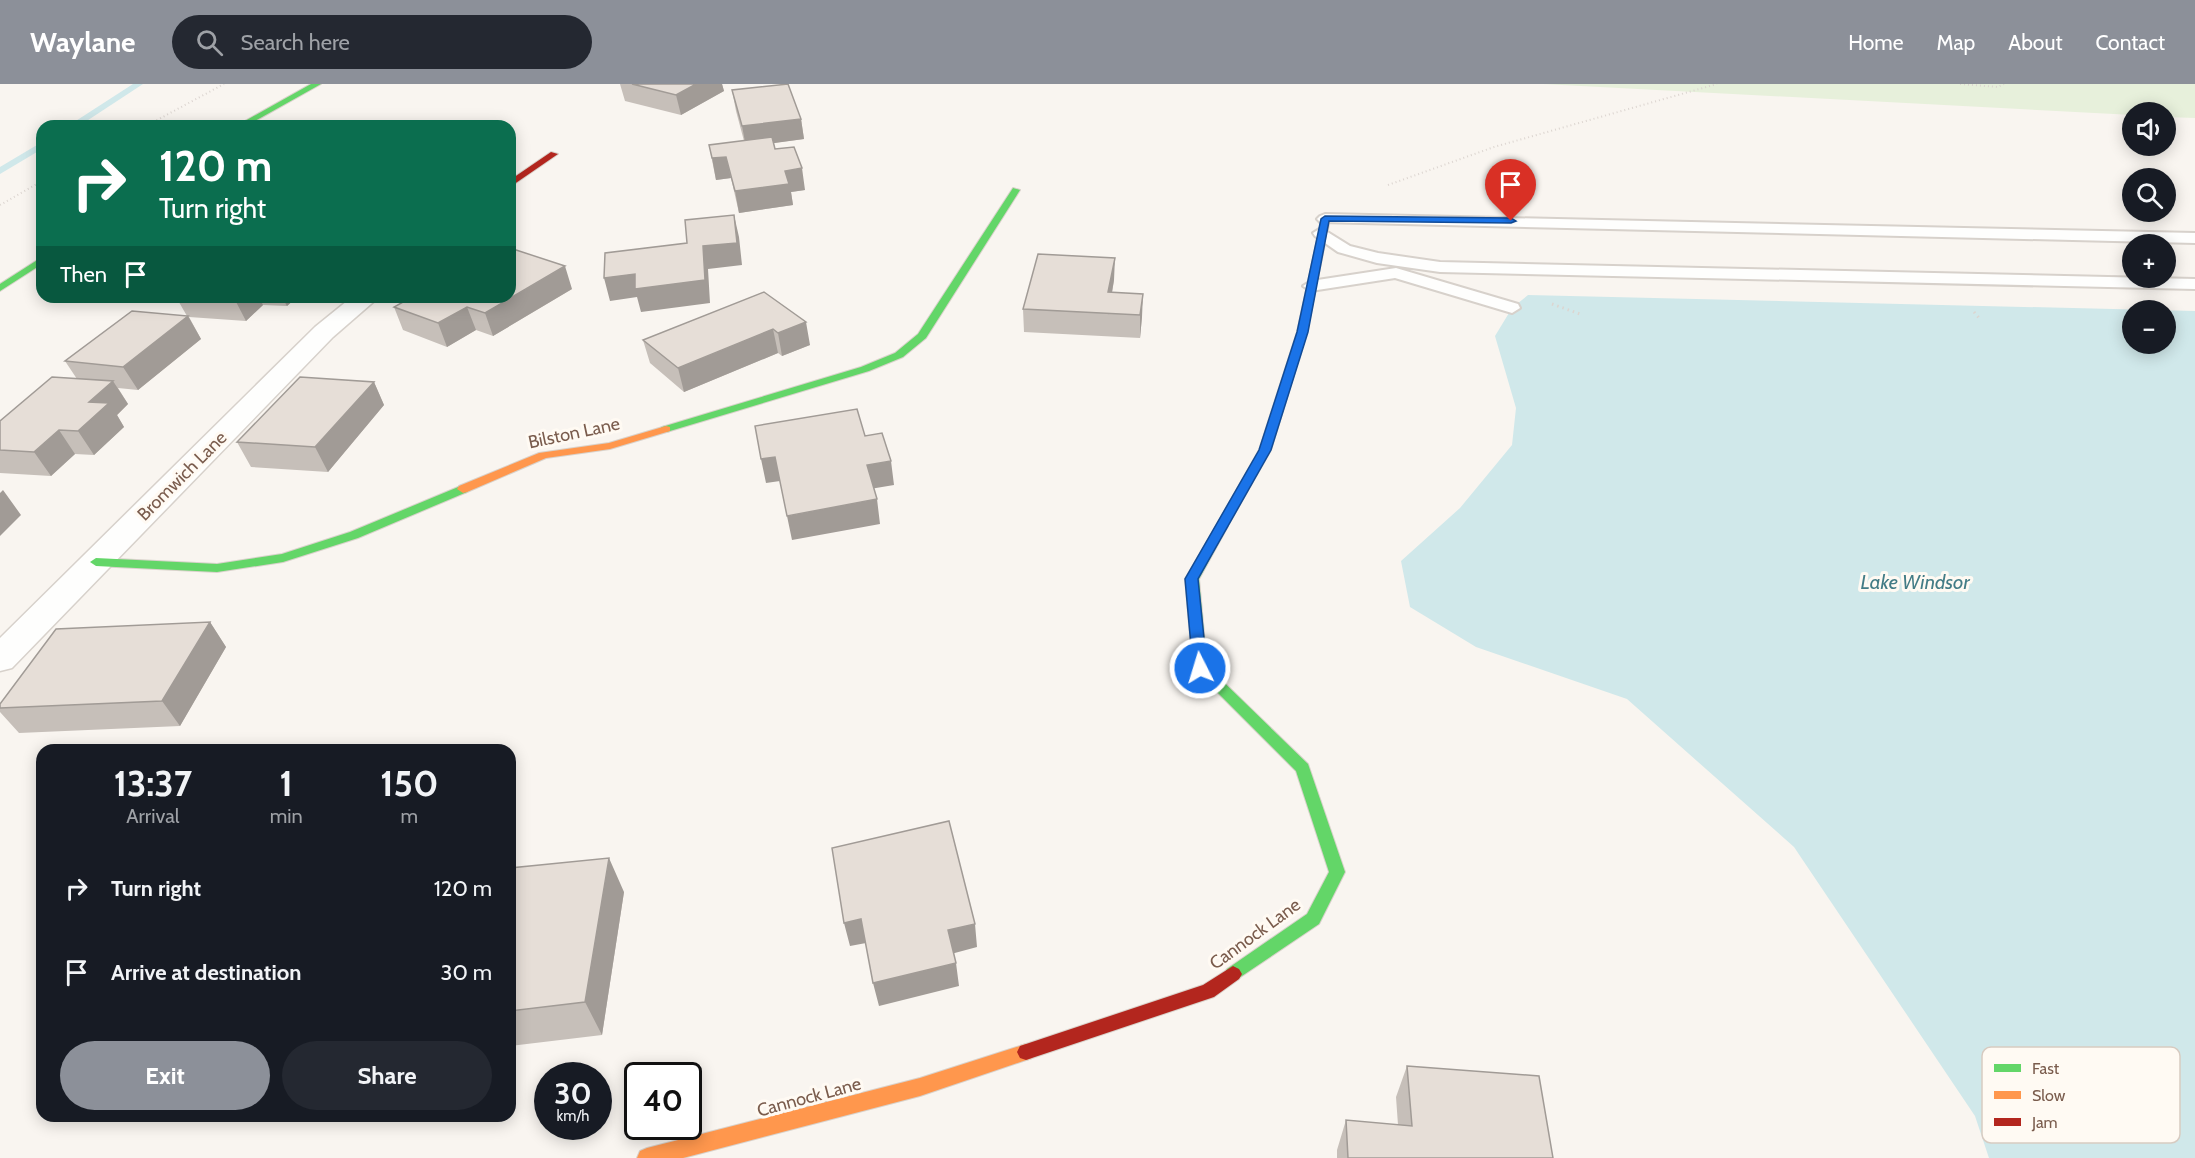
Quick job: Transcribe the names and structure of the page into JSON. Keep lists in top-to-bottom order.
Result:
{
  "streets": {
    "street": ["Bilston Lane", "Bromwich Lane", "Cannock Lane"]
  },
  "crossings": [
    ["Bilston Lane", "Bromwich Lane"]
  ],
  "water": ["Lake Windsor"],
  "legend": ["Fast", "Slow", "Jam"],
  "page": {
    "header": "Waylane",
    "search": "Search here",
    "nav": [
      "Home",
      "Map",
      "About",
      "Contact"
    ],
    "map_buttons": ["+", "−"],
    "turn": ["120 m", "Turn right"],
    "then": "Then",
    "eta": [
      "13:37",
      "Arrival",
      "1",
      "min",
      "150",
      "m"
    ],
    "list": [
      {
        "name": "Turn right",
        "value": "120 m"
      },
      {
        "name": "Arrive at destination",
        "value": "30 m"
      }
    ],
    "buttons": ["Exit", "Share"],
    "speed": "30 km/h",
    "limit": "40"
  }
}
